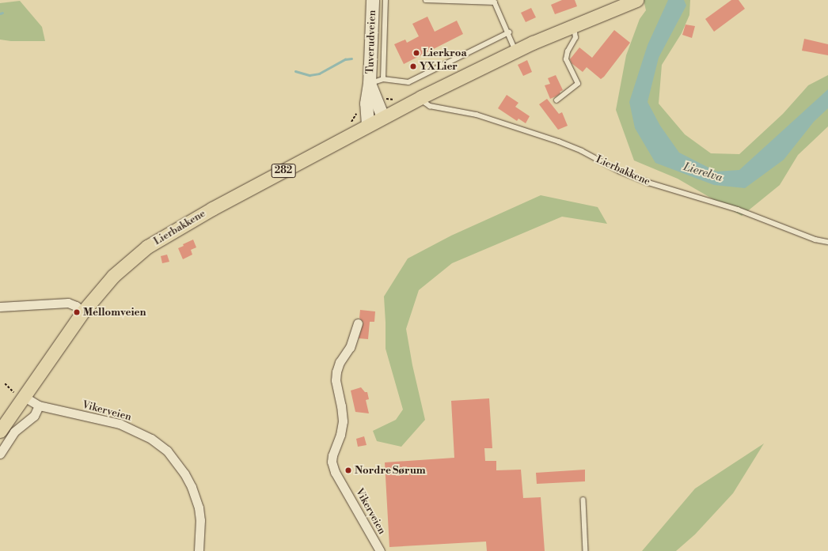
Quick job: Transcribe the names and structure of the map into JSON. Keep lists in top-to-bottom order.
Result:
{
  "streets": {
    "main road": ["Tuverudveien", "282", "Lierbakkene"],
    "street": ["Vikerveien"]
  },
  "crossings": [
    ["Tuverudveien", "Lierbakkene"],
    ["Lierbakkene", "Vikerveien"]
  ],
  "water": ["Lierelva"],
  "places": [
    "Lierkroa",
    "YX Lier",
    "Mellomveien",
    "Nordre Sørum"
  ]
}
